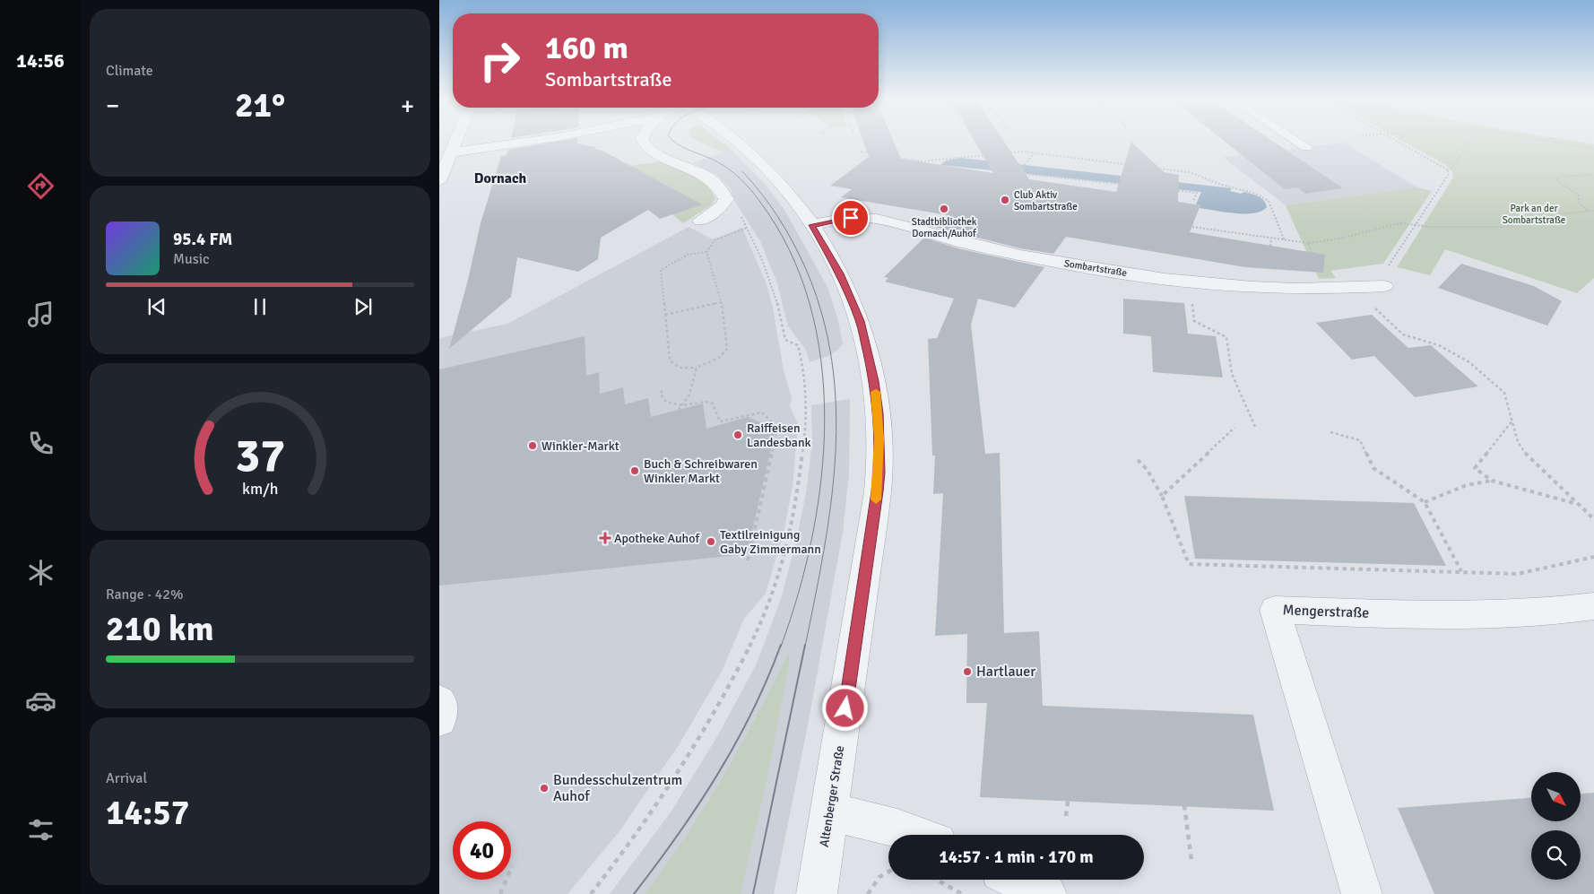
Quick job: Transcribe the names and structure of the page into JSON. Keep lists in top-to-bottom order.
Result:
{
  "streets": {
    "street": ["Sombartstraße", "Mengerstraße", "Altenberger Straße"]
  },
  "crossings": [
    ["Sombartstraße", "Altenberger Straße"]
  ],
  "districts": ["Dornach"],
  "parks": ["Park an der Sombartstraße"],
  "places": {
    "other": [
      "Club Aktiv Sombartstraße",
      "Stadtbibliothek Dornach/Auhof",
      "Raiffeisen Landesbank",
      "Winkler-Markt",
      "Buch & Schreibwaren Winkler Markt",
      "Textilreinigung Gaby Zimmermann",
      "Hartlauer",
      "Bundesschulzentrum Auhof"
    ],
    "health": ["Apotheke Auhof"]
  },
  "north": "bottom right",
  "page": {
    "tabs": "14:56",
    "tile": [
      "Climate",
      ["Range · 42%", "210 km"],
      ["Arrival", "14:57"]
    ],
    "turn": ["160 m", "Sombartstraße"],
    "heat": ["−", "21°", "+"],
    "song": ["95.4 FM", "Music"],
    "limit": "40",
    "trip": "14:57 · 1 min · 170 m",
    "gauge": ["37", "km/h"]
  }
}
